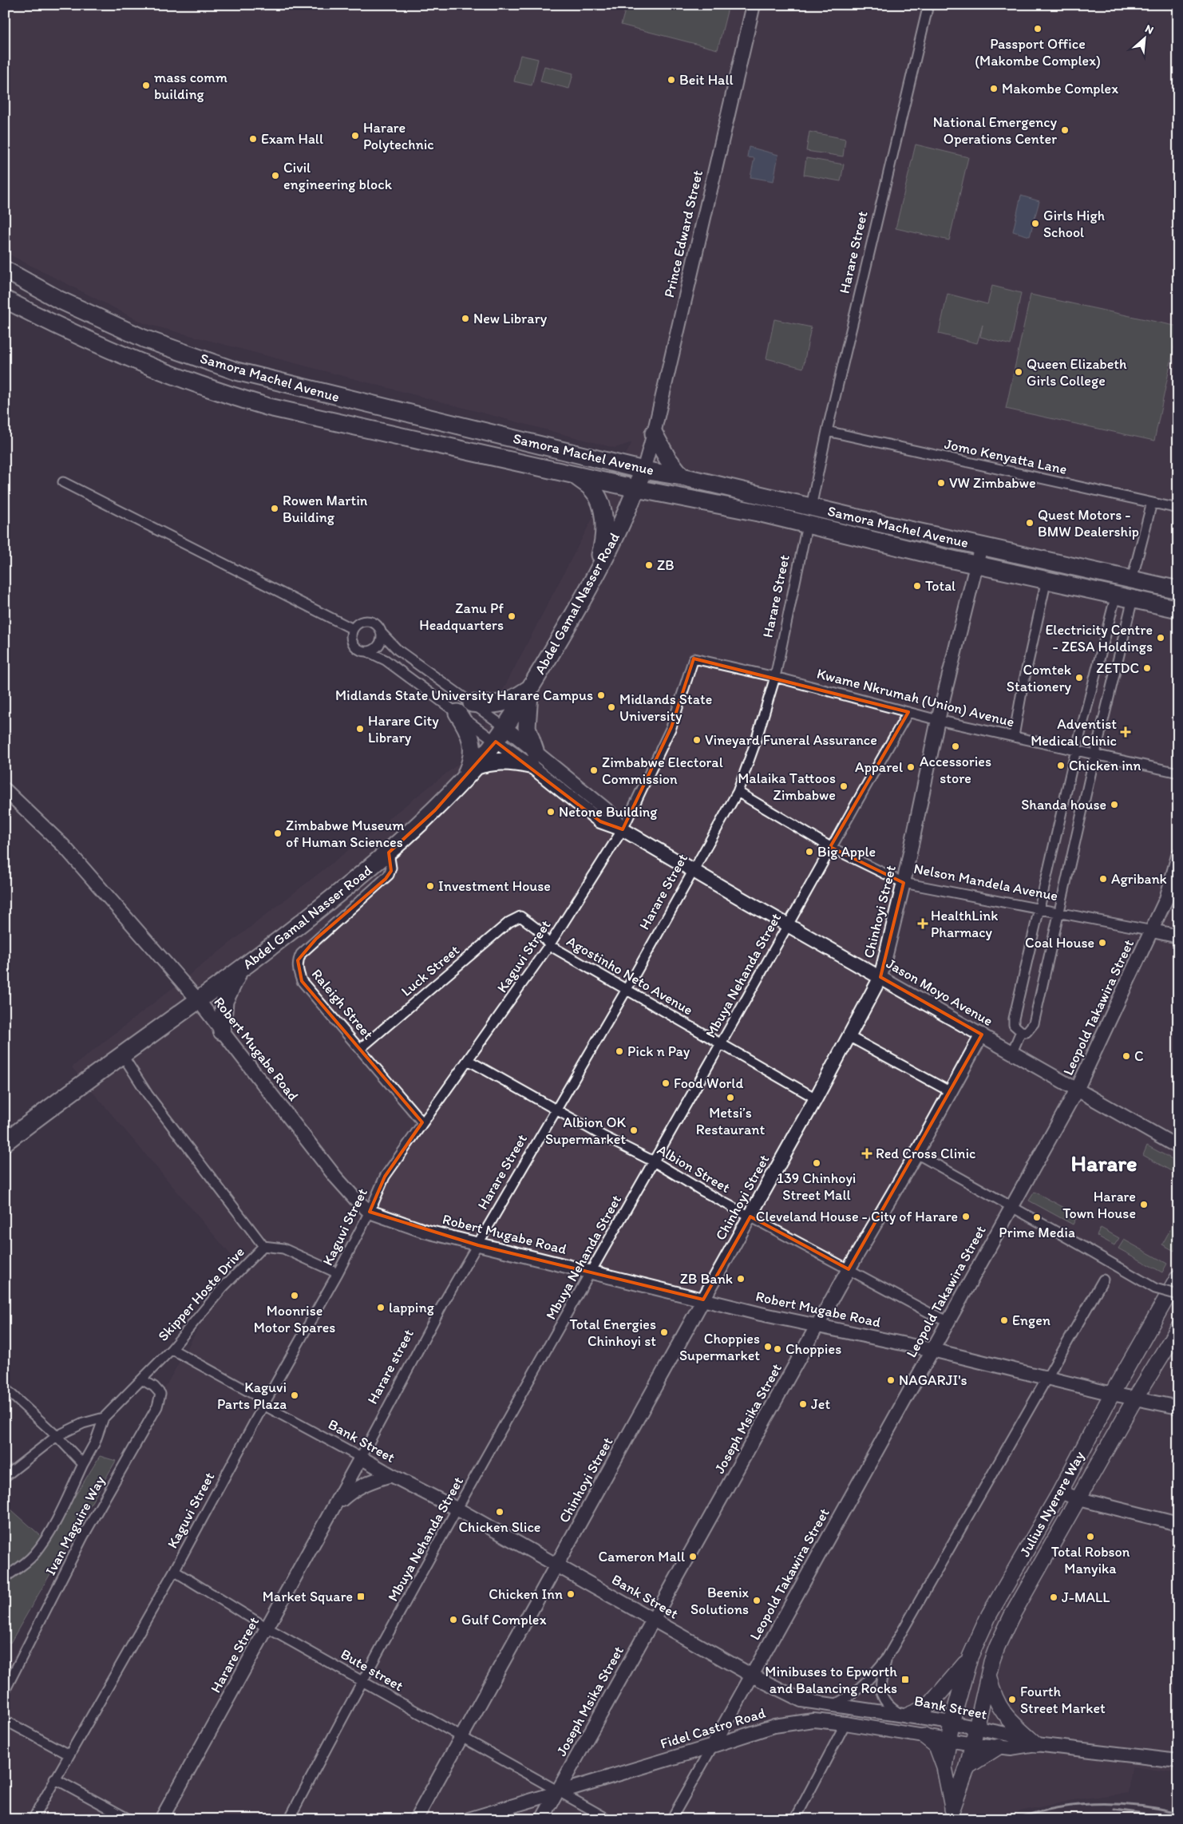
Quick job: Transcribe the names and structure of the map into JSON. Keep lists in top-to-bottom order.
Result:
{
  "streets": {
    "highway": ["Samora Machel Avenue", "Abdel Gamal Nasser Road"],
    "main road": ["Julius Nyerere Way"],
    "street": [
      "Prince Edward Street",
      "Harare Street",
      "Jomo Kenyatta Lane",
      "Kwame Nkrumah (Union) Avenue",
      "Nelson Mandela Avenue",
      "Chinhoyi Street",
      "Kaguvi Street",
      "Luck Street",
      "Agostinho Neto Avenue",
      "Mbuya Nehanda Street",
      "Jason Moyo Avenue",
      "Raleigh Street",
      "Leopold Takawira Street",
      "Robert Mugabe Road",
      "Albion Street",
      "Skipper Hoste Drive",
      "Harare street",
      "Joseph Msika Street",
      "Bank Street",
      "Ivan Maguire Way",
      "Bute street",
      "Fidel Castro Road"
    ]
  },
  "crossings": [
    ["Prince Edward Street", "Samora Machel Avenue"],
    ["Prince Edward Street", "Abdel Gamal Nasser Road"],
    ["Harare Street", "Samora Machel Avenue"],
    ["Harare Street", "Jomo Kenyatta Lane"],
    ["Harare Street", "Kwame Nkrumah (Union) Avenue"],
    ["Harare Street", "Nelson Mandela Avenue"],
    ["Harare Street", "Agostinho Neto Avenue"],
    ["Harare Street", "Jason Moyo Avenue"],
    ["Harare Street", "Robert Mugabe Road"],
    ["Harare Street", "Albion Street"],
    ["Harare Street", "Harare street"],
    ["Harare Street", "Bute street"],
    ["Samora Machel Avenue", "Abdel Gamal Nasser Road"],
    ["Samora Machel Avenue", "Chinhoyi Street"],
    ["Abdel Gamal Nasser Road", "Jason Moyo Avenue"],
    ["Abdel Gamal Nasser Road", "Raleigh Street"],
    ["Abdel Gamal Nasser Road", "Robert Mugabe Road"],
    ["Kwame Nkrumah (Union) Avenue", "Chinhoyi Street"],
    ["Kwame Nkrumah (Union) Avenue", "Kaguvi Street"],
    ["Kwame Nkrumah (Union) Avenue", "Mbuya Nehanda Street"],
    ["Nelson Mandela Avenue", "Chinhoyi Street"],
    ["Nelson Mandela Avenue", "Mbuya Nehanda Street"],
    ["Nelson Mandela Avenue", "Leopold Takawira Street"],
    ["Chinhoyi Street", "Agostinho Neto Avenue"],
    ["Chinhoyi Street", "Jason Moyo Avenue"],
    ["Chinhoyi Street", "Robert Mugabe Road"],
    ["Chinhoyi Street", "Albion Street"],
    ["Chinhoyi Street", "Bank Street"],
    ["Chinhoyi Street", "Bute street"],
    ["Kaguvi Street", "Agostinho Neto Avenue"],
    ["Kaguvi Street", "Jason Moyo Avenue"],
    ["Kaguvi Street", "Raleigh Street"],
    ["Kaguvi Street", "Robert Mugabe Road"],
    ["Kaguvi Street", "Albion Street"],
    ["Kaguvi Street", "Skipper Hoste Drive"],
    ["Kaguvi Street", "Bank Street"],
    ["Kaguvi Street", "Bute street"],
    ["Luck Street", "Agostinho Neto Avenue"],
    ["Luck Street", "Raleigh Street"],
    ["Agostinho Neto Avenue", "Mbuya Nehanda Street"],
    ["Mbuya Nehanda Street", "Jason Moyo Avenue"],
    ["Mbuya Nehanda Street", "Robert Mugabe Road"],
    ["Mbuya Nehanda Street", "Albion Street"],
    ["Mbuya Nehanda Street", "Bank Street"],
    ["Mbuya Nehanda Street", "Bute street"],
    ["Jason Moyo Avenue", "Leopold Takawira Street"],
    ["Jason Moyo Avenue", "Joseph Msika Street"],
    ["Leopold Takawira Street", "Robert Mugabe Road"],
    ["Leopold Takawira Street", "Albion Street"],
    ["Leopold Takawira Street", "Bank Street"],
    ["Leopold Takawira Street", "Fidel Castro Road"],
    ["Robert Mugabe Road", "Harare street"],
    ["Robert Mugabe Road", "Joseph Msika Street"],
    ["Robert Mugabe Road", "Julius Nyerere Way"],
    ["Albion Street", "Joseph Msika Street"],
    ["Skipper Hoste Drive", "Bank Street"],
    ["Skipper Hoste Drive", "Ivan Maguire Way"],
    ["Harare street", "Bank Street"],
    ["Joseph Msika Street", "Bank Street"],
    ["Joseph Msika Street", "Bute street"],
    ["Joseph Msika Street", "Fidel Castro Road"],
    ["Bank Street", "Julius Nyerere Way"],
    ["Bank Street", "Fidel Castro Road"],
    ["Julius Nyerere Way", "Fidel Castro Road"],
    ["Bute street", "Fidel Castro Road"]
  ],
  "districts": ["Harare"],
  "places": {
    "other": [
      "Passport Office (Makombe Complex)",
      "Beit Hall",
      "mass comm building",
      "Makombe Complex",
      "National Emergency Operations Center",
      "Harare Polytechnic",
      "Exam Hall",
      "Civil engineering block",
      "Girls High School",
      "New Library",
      "Queen Elizabeth Girls College",
      "VW Zimbabwe",
      "Rowen Martin Building",
      "Quest Motors - BMW Dealership",
      "ZB",
      "Total",
      "Zanu Pf Headquarters",
      "Electricity Centre - ZESA Holdings",
      "ZETDC",
      "Comtek Stationery",
      "Midlands State University Harare Campus",
      "Midlands State University",
      "Harare City Library",
      "Vineyard Funeral Assurance",
      "Accessories store",
      "Chicken inn",
      "Apparel",
      "Zimbabwe Electoral Commission",
      "Malaika Tattoos Zimbabwe",
      "Shanda house",
      "Netone Building",
      "Zimbabwe Museum of Human Sciences",
      "Big Apple",
      "Agribank",
      "Investment House",
      "Coal House",
      "Pick n Pay",
      "C",
      "Food World",
      "Metsi’s Restaurant",
      "Albion OK Supermarket",
      "139 Chinhoyi Street Mall",
      "Harare Town House",
      "Cleveland House - City of Harare",
      "Prime Media",
      "ZB Bank",
      "Moonrise Motor Spares",
      "lapping",
      "Engen",
      "Total Energies Chinhoyi st",
      "Choppies Supermarket",
      "Choppies",
      "NAGARJI's",
      "Kaguvi Parts Plaza",
      "Jet",
      "Chicken Slice",
      "Total Robson Manyika",
      "Cameron Mall",
      "Chicken Inn",
      "J-MALL",
      "Beenix Solutions",
      "Gulf Complex",
      "Fourth Street Market"
    ],
    "health": ["Adventist Medical Clinic", "HealthLink Pharmacy", "Red Cross Clinic"],
    "transit": ["Market Square", "Minibuses to Epworth and Balancing Rocks"]
  },
  "north": "top right"
}
